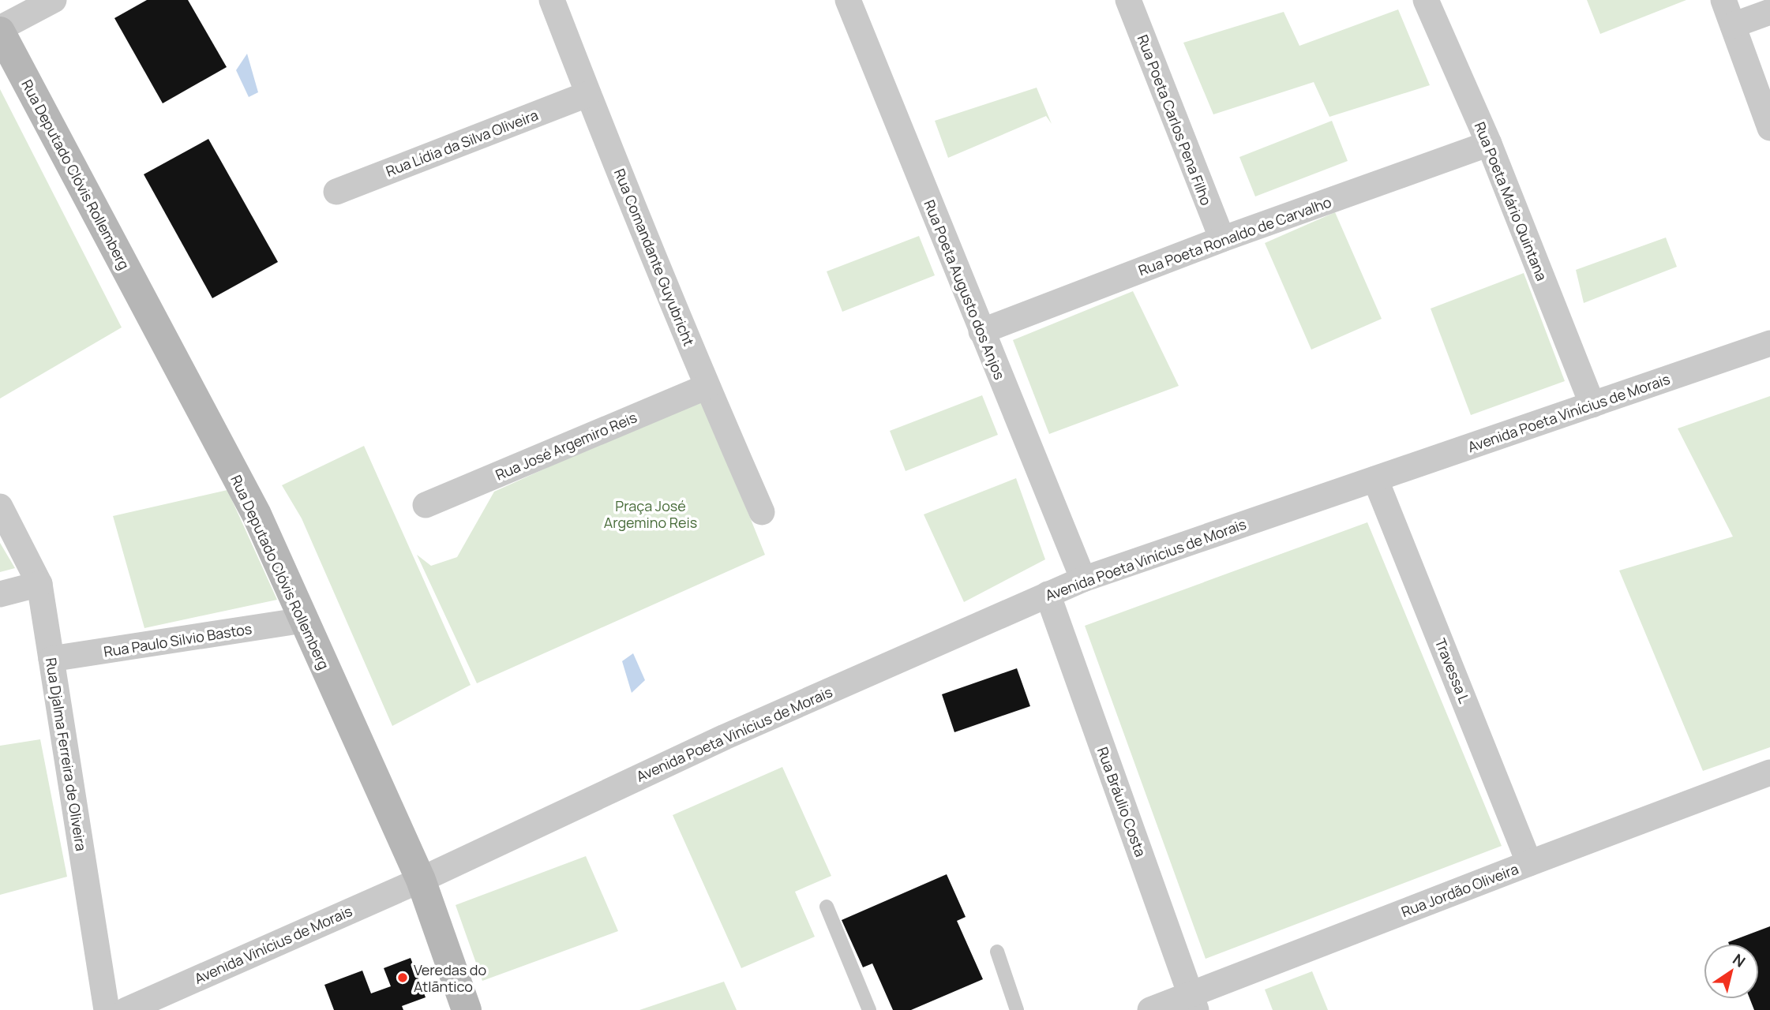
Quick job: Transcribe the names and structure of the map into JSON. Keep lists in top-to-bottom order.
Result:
{
  "streets": {
    "street": [
      "Rua Poeta Carlos Pena Filho",
      "Rua Lídia da Silva Oliveira",
      "Rua Deputado Clóvis Rollemberg",
      "Rua Poeta Mário Quintana",
      "Rua Poeta Ronaldo de Carvalho",
      "Rua Comandante Guyubricht",
      "Rua Poeta Augusto dos Anjos",
      "Avenida Poeta Vinícius de Morais",
      "Rua José Argemiro Reis",
      "Rua Paulo Silvio Bastos",
      "Travessa L",
      "Rua Djalma Ferreira de Oliveira",
      "Rua Bráulio Costa",
      "Rua Jordão Oliveira",
      "Avenida Vinícius de Morais"
    ]
  },
  "crossings": [
    ["Rua Poeta Carlos Pena Filho", "Rua Poeta Ronaldo de Carvalho"],
    ["Rua Lídia da Silva Oliveira", "Rua Comandante Guyubricht"],
    ["Rua Deputado Clóvis Rollemberg", "Avenida Poeta Vinícius de Morais"],
    ["Rua Deputado Clóvis Rollemberg", "Rua Paulo Silvio Bastos"],
    ["Rua Deputado Clóvis Rollemberg", "Avenida Vinícius de Morais"],
    ["Rua Poeta Mário Quintana", "Rua Poeta Ronaldo de Carvalho"],
    ["Rua Poeta Mário Quintana", "Avenida Poeta Vinícius de Morais"],
    ["Rua Poeta Ronaldo de Carvalho", "Rua Poeta Augusto dos Anjos"],
    ["Rua Comandante Guyubricht", "Rua José Argemiro Reis"],
    ["Rua Poeta Augusto dos Anjos", "Avenida Poeta Vinícius de Morais"],
    ["Avenida Poeta Vinícius de Morais", "Travessa L"],
    ["Avenida Poeta Vinícius de Morais", "Rua Bráulio Costa"],
    ["Avenida Poeta Vinícius de Morais", "Avenida Vinícius de Morais"],
    ["Rua Paulo Silvio Bastos", "Rua Djalma Ferreira de Oliveira"],
    ["Travessa L", "Rua Jordão Oliveira"],
    ["Rua Bráulio Costa", "Rua Jordão Oliveira"]
  ],
  "parks": ["Praça José Argemino Reis"],
  "places": ["Veredas do Atlãntico"],
  "north": "top right"
}
